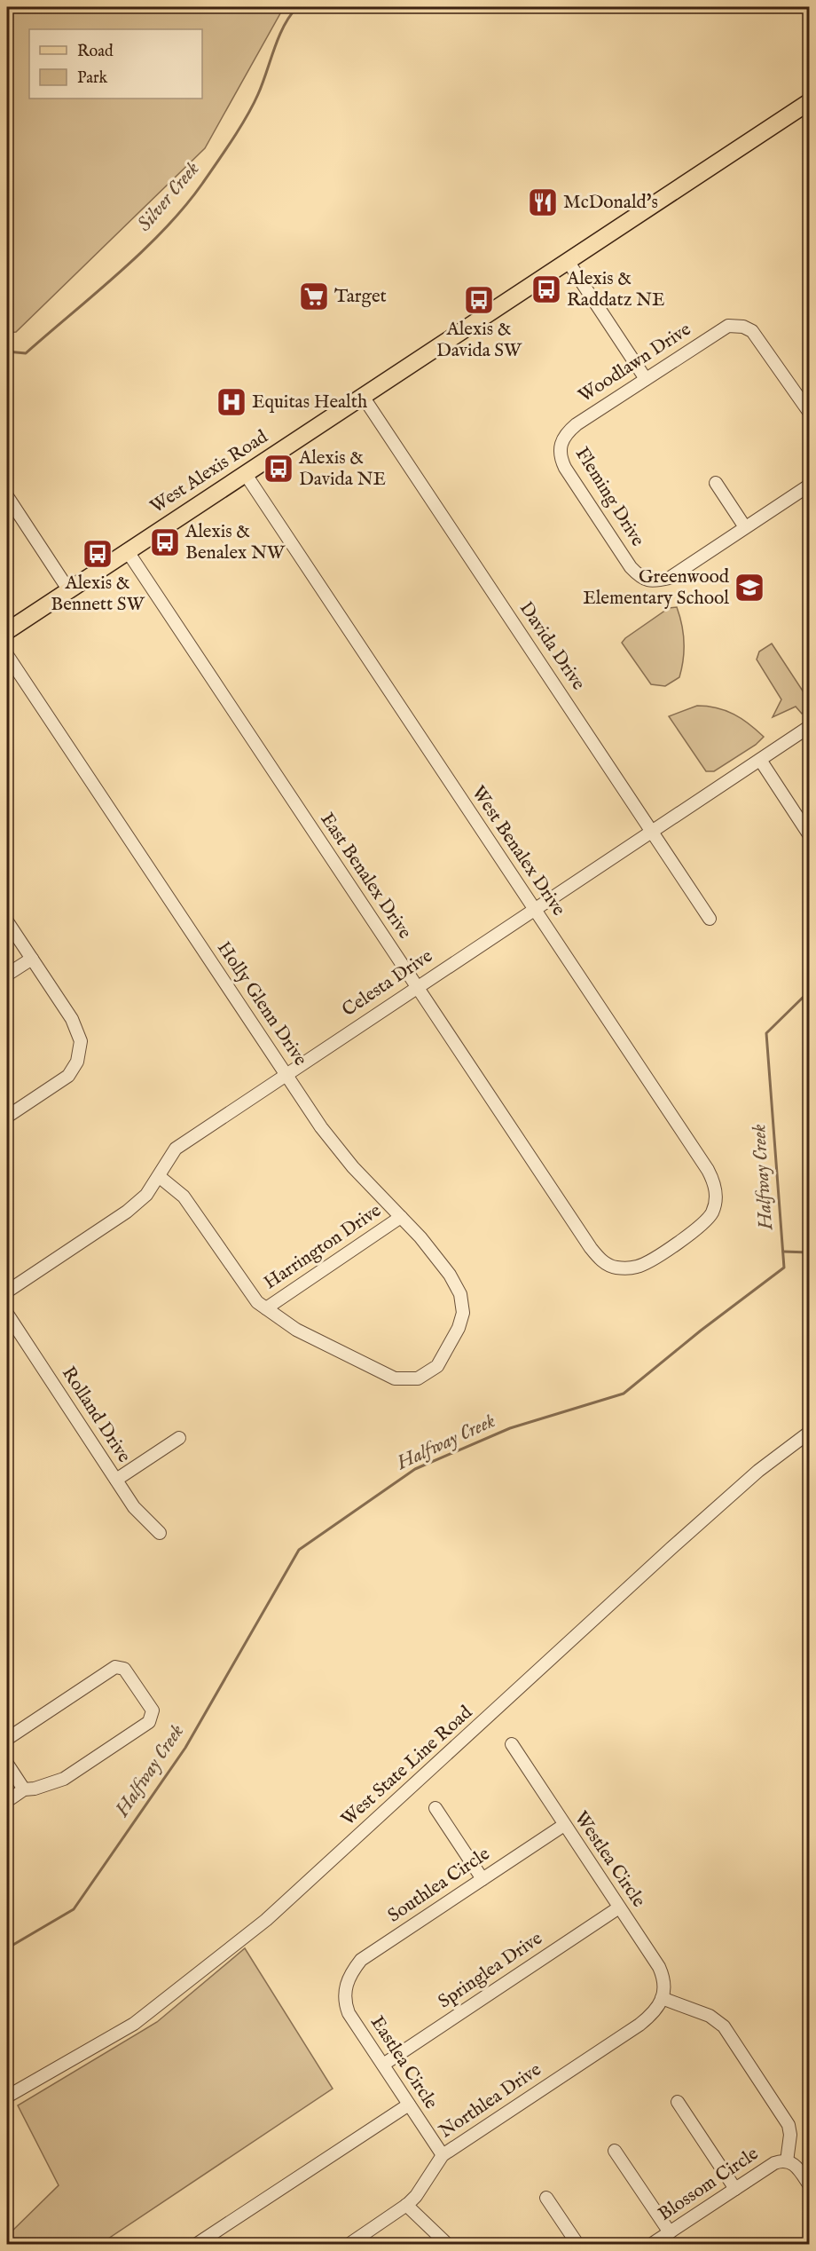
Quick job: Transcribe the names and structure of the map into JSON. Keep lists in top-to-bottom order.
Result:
{
  "streets": {
    "main road": ["West Alexis Road"],
    "street": [
      "Woodlawn Drive",
      "Fleming Drive",
      "Davida Drive",
      "West Benalex Drive",
      "East Benalex Drive",
      "Celesta Drive",
      "Holly Glenn Drive",
      "Harrington Drive",
      "Rolland Drive",
      "West State Line Road",
      "Westlea Circle",
      "Southlea Circle",
      "Springlea Drive",
      "Eastlea Circle",
      "Northlea Drive",
      "Blossom Circle"
    ]
  },
  "crossings": [
    ["Woodlawn Drive", "Fleming Drive"],
    ["West Alexis Road", "Davida Drive"],
    ["West Alexis Road", "West Benalex Drive"],
    ["West Alexis Road", "East Benalex Drive"],
    ["Davida Drive", "Celesta Drive"],
    ["West Benalex Drive", "East Benalex Drive"],
    ["West Benalex Drive", "Celesta Drive"],
    ["East Benalex Drive", "Celesta Drive"],
    ["Celesta Drive", "Holly Glenn Drive"],
    ["Holly Glenn Drive", "Harrington Drive"],
    ["Westlea Circle", "Southlea Circle"],
    ["Westlea Circle", "Springlea Drive"],
    ["Westlea Circle", "Northlea Drive"],
    ["Southlea Circle", "Eastlea Circle"],
    ["Springlea Drive", "Eastlea Circle"],
    ["Eastlea Circle", "Northlea Drive"]
  ],
  "water": ["Silver Creek", "Halfway Creek"],
  "places": {
    "restaurant": ["McDonald's"],
    "bus stop": [
      "Alexis & Raddatz NE",
      "Alexis & Davida SW",
      "Alexis & Davida NE",
      "Alexis & Benalex NW",
      "Alexis & Bennett SW"
    ],
    "supermarket": ["Target"],
    "hospital": ["Equitas Health"],
    "school or university": ["Greenwood Elementary School"]
  },
  "legend": ["Road", "Park"]
}
